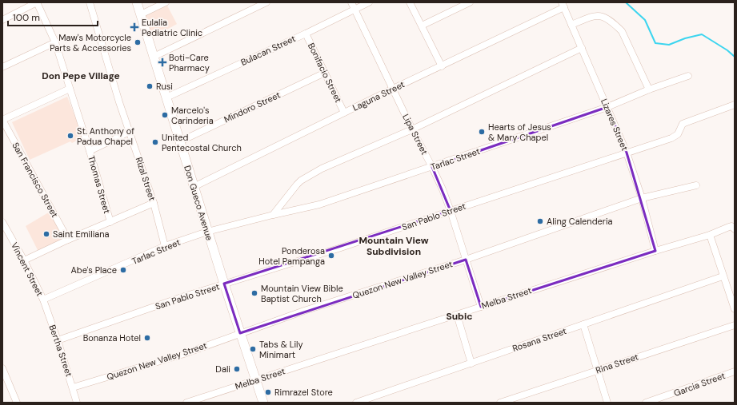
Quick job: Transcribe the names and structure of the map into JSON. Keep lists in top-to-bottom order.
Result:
{
  "streets": {
    "main road": ["Don Gueco Avenue"],
    "street": [
      "Bulacan Street",
      "Bonifacio Street",
      "Laguna Street",
      "Mindoro Street",
      "Lizares Street",
      "Lipa Street",
      "Tarlac Street",
      "Rizal Street",
      "San Francisco Street",
      "Thomas Street",
      "San Pablo Street",
      "Vincent Street",
      "Quezon New Valley Street",
      "Melba Street",
      "Rosana Street",
      "Bertha Street",
      "Rina Street",
      "Garcia Street"
    ]
  },
  "crossings": [
    ["Bulacan Street", "Bonifacio Street"],
    ["Bulacan Street", "Lipa Street"],
    ["Bulacan Street", "Don Gueco Avenue"],
    ["Bonifacio Street", "Laguna Street"],
    ["Bonifacio Street", "Mindoro Street"],
    ["Laguna Street", "Lizares Street"],
    ["Laguna Street", "Lipa Street"],
    ["Laguna Street", "Don Gueco Avenue"],
    ["Mindoro Street", "Don Gueco Avenue"],
    ["Lizares Street", "Tarlac Street"],
    ["Lizares Street", "San Pablo Street"],
    ["Lizares Street", "Quezon New Valley Street"],
    ["Lizares Street", "Melba Street"],
    ["Lipa Street", "Tarlac Street"],
    ["Lipa Street", "San Pablo Street"],
    ["Lipa Street", "Quezon New Valley Street"],
    ["Lipa Street", "Melba Street"],
    ["Tarlac Street", "Rizal Street"],
    ["Tarlac Street", "Don Gueco Avenue"],
    ["Tarlac Street", "Vincent Street"],
    ["Tarlac Street", "Bertha Street"],
    ["Don Gueco Avenue", "San Pablo Street"],
    ["Don Gueco Avenue", "Quezon New Valley Street"],
    ["Don Gueco Avenue", "Melba Street"],
    ["San Pablo Street", "Bertha Street"],
    ["Vincent Street", "Bertha Street"],
    ["Quezon New Valley Street", "Bertha Street"]
  ],
  "districts": ["Don Pepe Village", "Mountain View Subdivision", "Subic"],
  "places": {
    "health": ["Eulalia Pediatric Clinic", "Boti-Care Pharmacy"],
    "other": [
      "Maw's Motorcycle Parts & Accessories",
      "Rusi",
      "Marcelo's Carinderia",
      "Hearts of Jesus & Mary Chapel",
      "St. Anthony of Padua Chapel",
      "United Pentecostal Church",
      "Aling Calenderia",
      "Saint Emiliana",
      "Ponderosa Hotel Pampanga",
      "Abe's Place",
      "Mountain View Bible Baptist Church",
      "Bonanza Hotel",
      "Tabs & Lily Minimart",
      "Dali",
      "Rimrazel Store"
    ]
  },
  "scale_bar": "100 m"
}
